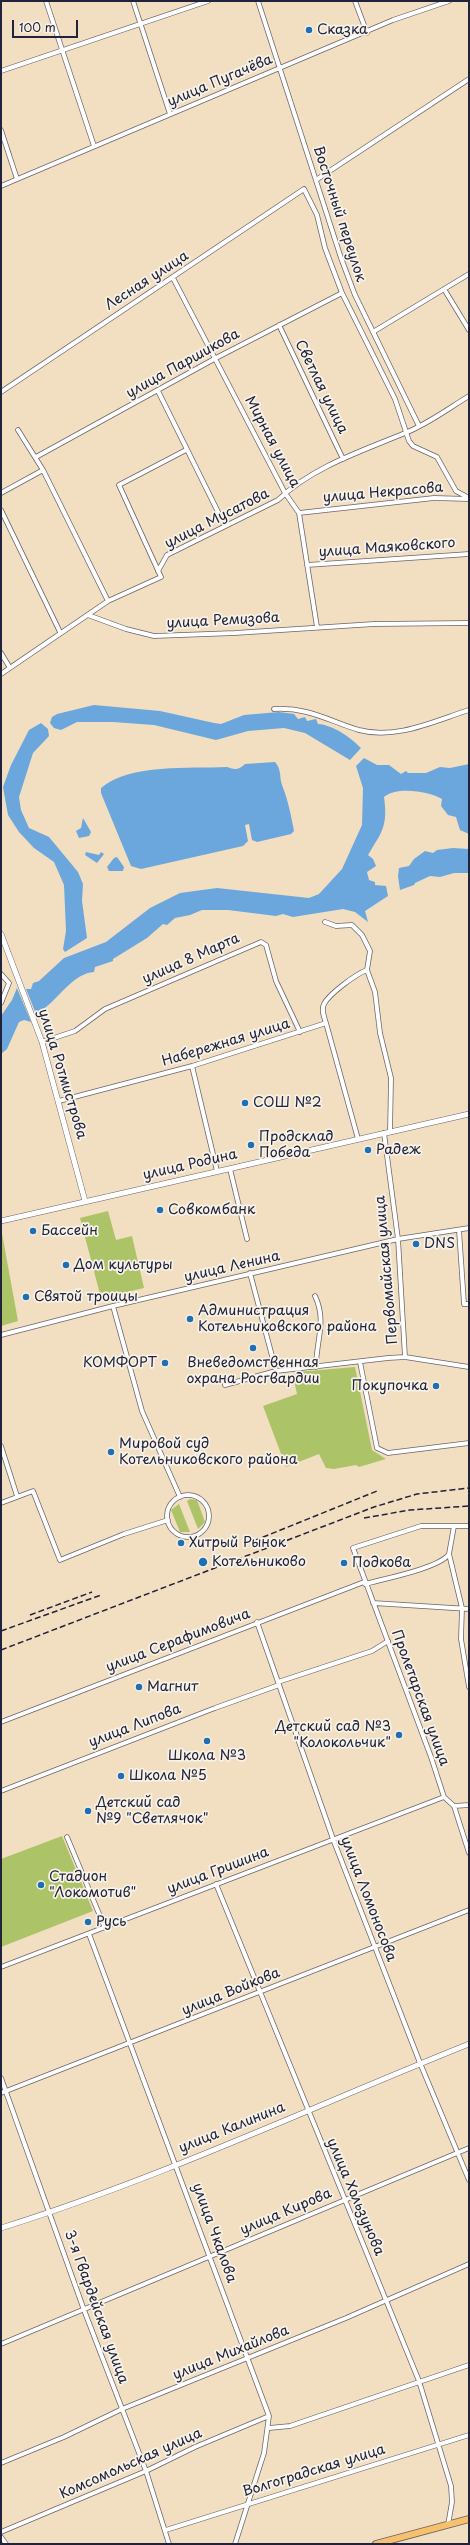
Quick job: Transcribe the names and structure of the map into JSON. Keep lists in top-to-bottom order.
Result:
{
  "streets": {
    "street": [
      "улица Пугачёва",
      "Восточный переулок",
      "Лесная улица",
      "улица Паршикова",
      "Светлая улица",
      "Мирная улица",
      "улица Некрасова",
      "улица Мусатова",
      "улица Маяковского",
      "улица Ремизова",
      "улица 8 Марта",
      "Набережная улица",
      "улица Ротмистрова",
      "улица Родина",
      "улица Ленина",
      "Первомайская улица",
      "улица Серафимовича",
      "Пролетарская улица",
      "улица Липова",
      "улица Гришина",
      "улица Ломоносова",
      "улица Войкова",
      "улица Калинина",
      "улица Хользунова",
      "улица Кирова",
      "улица Чкалова",
      "3-я Гвардейская улица",
      "улица Михайлова",
      "Комсомольская улица",
      "Волгоградская улица"
    ]
  },
  "crossings": [
    ["улица Пугачёва", "Восточный переулок"],
    ["Восточный переулок", "Лесная улица"],
    ["Восточный переулок", "улица Паршикова"],
    ["Восточный переулок", "улица Некрасова"],
    ["Восточный переулок", "улица Мусатова"],
    ["Лесная улица", "Мирная улица"],
    ["улица Паршикова", "Светлая улица"],
    ["улица Паршикова", "Мирная улица"],
    ["Светлая улица", "улица Мусатова"],
    ["Мирная улица", "улица Некрасова"],
    ["Мирная улица", "улица Мусатова"],
    ["Мирная улица", "улица Маяковского"],
    ["Мирная улица", "улица Ремизова"],
    ["улица 8 Марта", "Набережная улица"],
    ["улица 8 Марта", "улица Ротмистрова"],
    ["Набережная улица", "улица Ротмистрова"],
    ["улица Ротмистрова", "улица Родина"],
    ["улица Родина", "Первомайская улица"],
    ["улица Ленина", "Первомайская улица"],
    ["улица Серафимовича", "Пролетарская улица"],
    ["улица Серафимовича", "улица Ломоносова"],
    ["Пролетарская улица", "улица Липова"],
    ["Пролетарская улица", "улица Гришина"],
    ["улица Липова", "улица Ломоносова"],
    ["улица Гришина", "улица Ломоносова"],
    ["улица Гришина", "улица Хользунова"],
    ["улица Гришина", "улица Чкалова"],
    ["улица Ломоносова", "улица Войкова"],
    ["улица Ломоносова", "улица Калинина"],
    ["улица Ломоносова", "улица Кирова"],
    ["улица Войкова", "улица Хользунова"],
    ["улица Войкова", "улица Чкалова"],
    ["улица Войкова", "3-я Гвардейская улица"],
    ["улица Калинина", "улица Хользунова"],
    ["улица Калинина", "улица Чкалова"],
    ["улица Калинина", "3-я Гвардейская улица"],
    ["улица Хользунова", "улица Кирова"],
    ["улица Хользунова", "улица Михайлова"],
    ["улица Хользунова", "Волгоградская улица"],
    ["улица Кирова", "улица Чкалова"],
    ["улица Кирова", "3-я Гвардейская улица"],
    ["улица Чкалова", "улица Михайлова"],
    ["улица Чкалова", "Комсомольская улица"],
    ["улица Чкалова", "Волгоградская улица"],
    ["3-я Гвардейская улица", "улица Михайлова"],
    ["3-я Гвардейская улица", "Комсомольская улица"],
    ["3-я Гвардейская улица", "Волгоградская улица"]
  ],
  "places": [
    "Сказка",
    "СОШ №2",
    "Продсклад Победа",
    "Радеж",
    "Совкомбанк",
    "Бассейн",
    "DNS",
    "Дом культуры",
    "Святой троицы",
    "Администрация Котельниковского района",
    "Вневедомственная охрана Росгвардии",
    "КОМФОРТ",
    "Покупочка",
    "Мировой суд Котельниковского района",
    "Хитрый Рынок",
    "Котельниково",
    "Подкова",
    "Магнит",
    "Детский сад №3 \"Колокольчик\"",
    "Школа №3",
    "Школа №5",
    "Детский сад №9 \"Светлячок\"",
    "Стадион \"Локомотив\"",
    "Русь"
  ],
  "scale_bar": "100 m"
}
